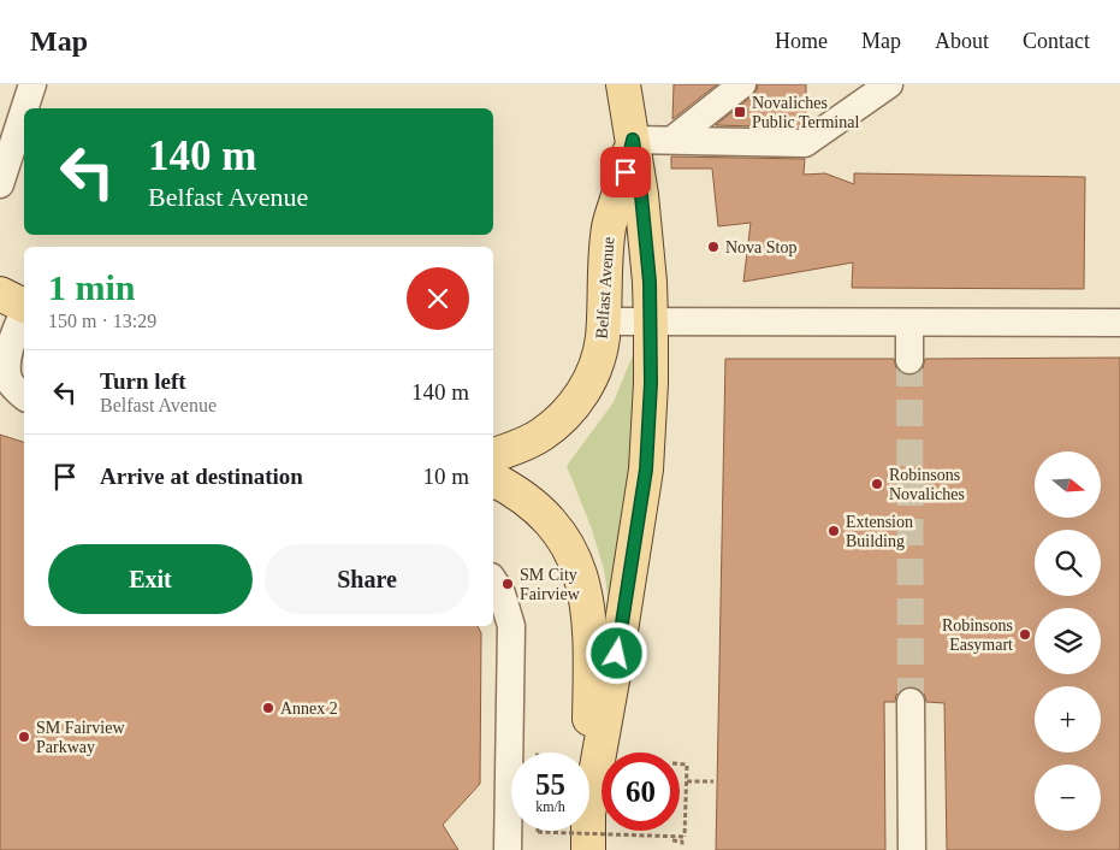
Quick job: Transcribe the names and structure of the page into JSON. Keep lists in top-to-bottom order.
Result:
{
  "streets": {
    "main road": ["Belfast Avenue"]
  },
  "places": {
    "transit": ["Novaliches Public Terminal"],
    "other": [
      "Nova Stop",
      "Robinsons Novaliches",
      "Extension Building",
      "SM City Fairview",
      "Robinsons Easymart",
      "Annex 2",
      "SM Fairview Parkway"
    ]
  },
  "north": "right",
  "page": {
    "header": "Map",
    "nav": [
      "Home",
      "Map",
      "About",
      "Contact"
    ],
    "turn": ["140 m", "Belfast Avenue"],
    "heading": ["1 min", "150 m · 13:29"],
    "list": [
      {
        "name": "Turn left",
        "note": "Belfast Avenue",
        "value": "140 m"
      },
      {
        "name": "Arrive at destination",
        "value": "10 m"
      }
    ],
    "map_buttons": ["+", "−"],
    "buttons": ["Exit", "Share"],
    "speed": "55 km/h",
    "limit": "60"
  }
}
